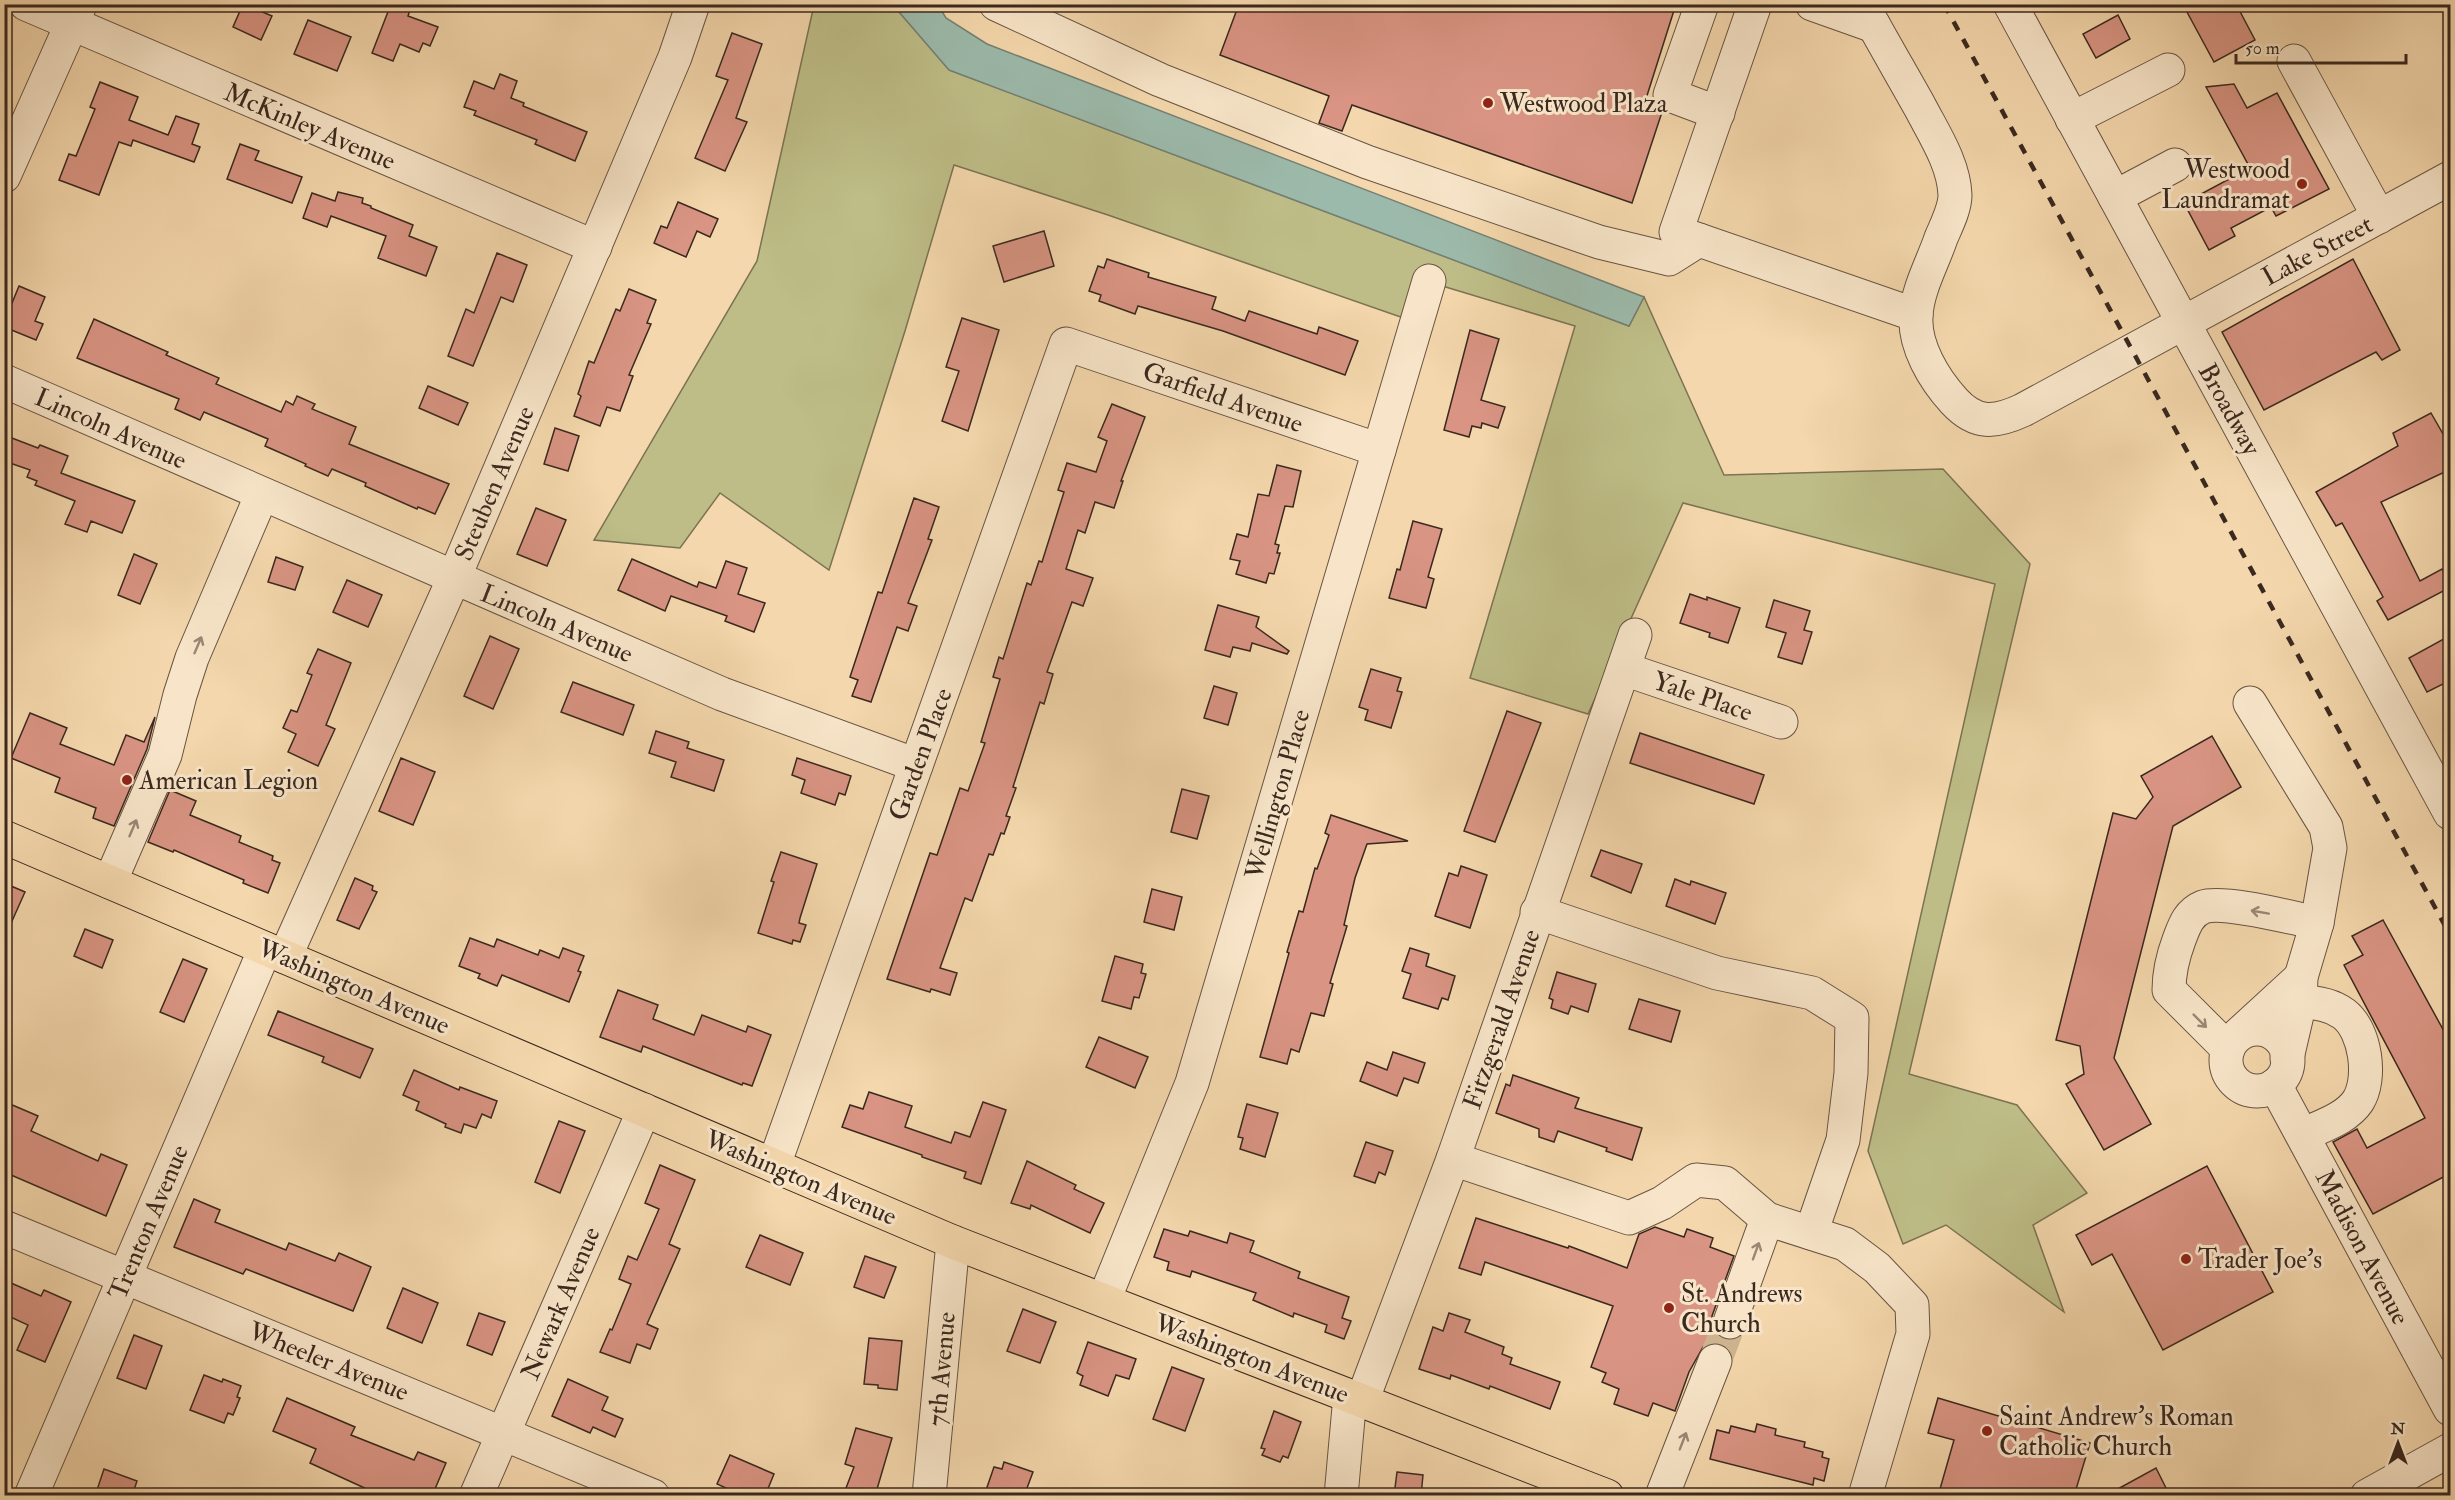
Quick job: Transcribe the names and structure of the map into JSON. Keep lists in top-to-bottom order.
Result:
{
  "streets": {
    "main road": ["Washington Avenue"],
    "street": [
      "McKinley Avenue",
      "Lake Street",
      "Garfield Avenue",
      "Broadway",
      "Lincoln Avenue",
      "Steuben Avenue",
      "Yale Place",
      "Garden Place",
      "Wellington Place",
      "Fitzgerald Avenue",
      "Trenton Avenue",
      "Madison Avenue",
      "Newark Avenue",
      "Wheeler Avenue",
      "7th Avenue"
    ]
  },
  "crossings": [
    ["McKinley Avenue", "Steuben Avenue"],
    ["Lake Street", "Broadway"],
    ["Garfield Avenue", "Garden Place"],
    ["Garfield Avenue", "Wellington Place"],
    ["Lincoln Avenue", "Steuben Avenue"],
    ["Lincoln Avenue", "Garden Place"],
    ["Steuben Avenue", "Washington Avenue"],
    ["Steuben Avenue", "Trenton Avenue"],
    ["Yale Place", "Fitzgerald Avenue"],
    ["Garden Place", "Washington Avenue"],
    ["Wellington Place", "Washington Avenue"],
    ["Washington Avenue", "Fitzgerald Avenue"],
    ["Washington Avenue", "Trenton Avenue"],
    ["Washington Avenue", "Newark Avenue"],
    ["Washington Avenue", "7th Avenue"],
    ["Trenton Avenue", "Wheeler Avenue"],
    ["Newark Avenue", "Wheeler Avenue"]
  ],
  "places": [
    "Westwood Plaza",
    "Westwood Laundramat",
    "American Legion",
    "Trader Joe's",
    "St. Andrews Church",
    "Saint Andrew's Roman Catholic Church"
  ],
  "scale_bar": "50 m",
  "north": "top"
}
